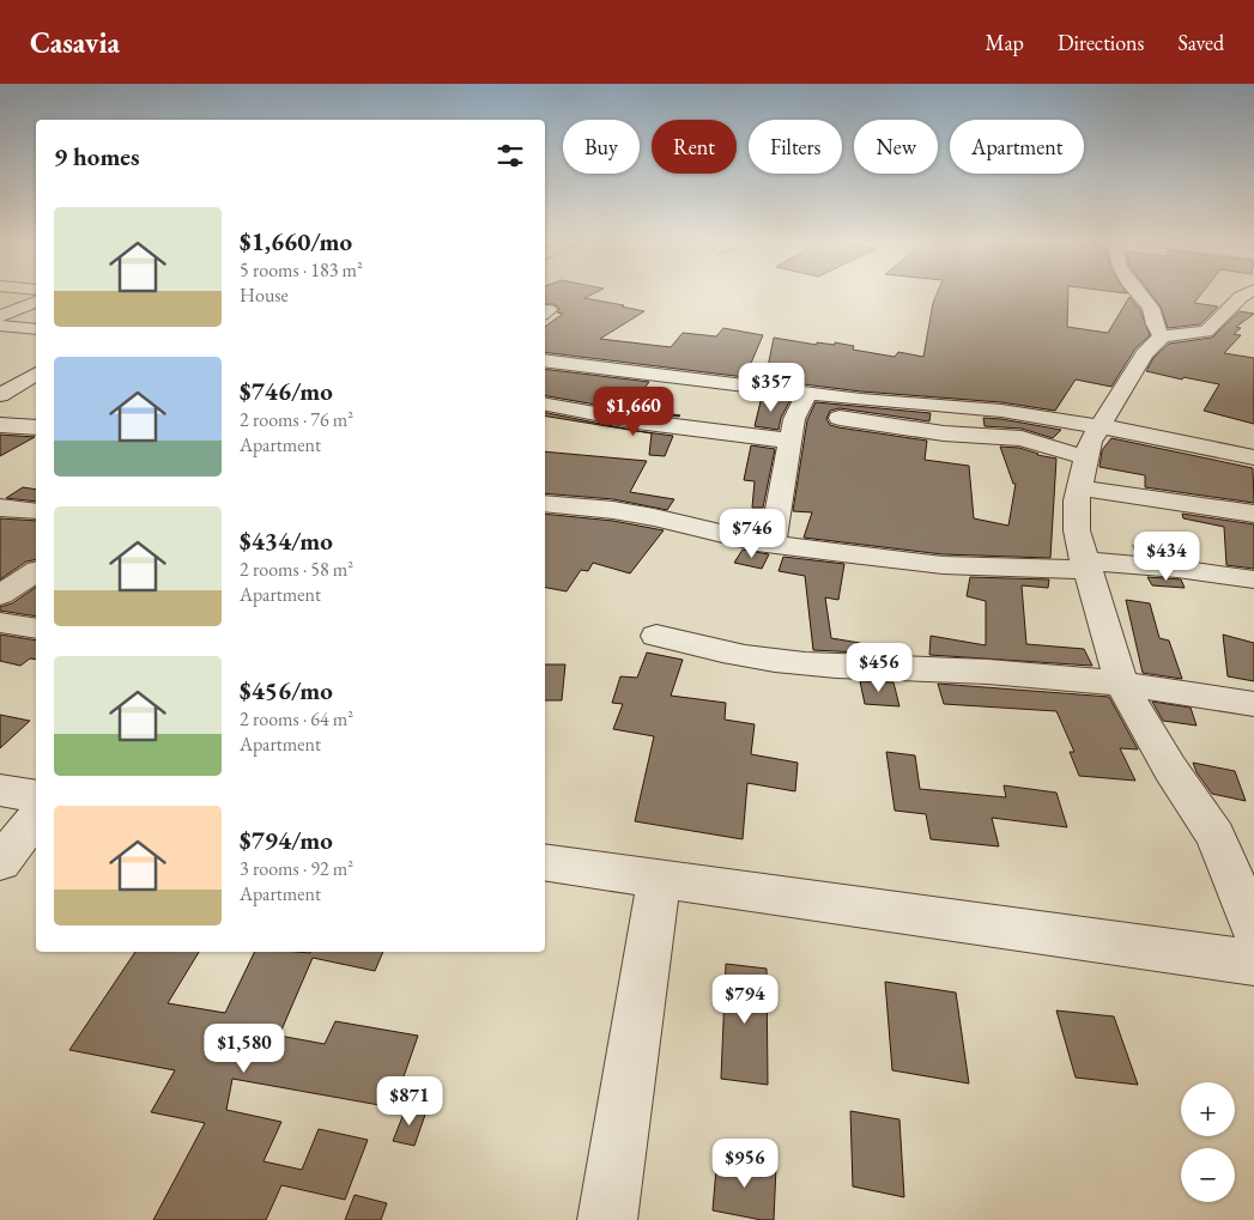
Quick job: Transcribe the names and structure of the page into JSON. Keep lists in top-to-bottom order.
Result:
{
  "page": {
    "header": "Casavia",
    "nav": ["Map", "Directions", "Saved"],
    "chip": [
      "Buy",
      "Rent",
      "Filters",
      "New",
      "Apartment"
    ],
    "heading": "9 homes",
    "list": [
      {
        "name": "$1,660/mo",
        "note": "5 rooms · 183 m² · House"
      },
      {
        "name": "$746/mo",
        "note": "2 rooms · 76 m² · Apartment"
      },
      {
        "name": "$434/mo",
        "note": "2 rooms · 58 m² · Apartment"
      },
      {
        "name": "$456/mo",
        "note": "2 rooms · 64 m² · Apartment"
      },
      {
        "name": "$794/mo",
        "note": "3 rooms · 92 m² · Apartment"
      }
    ],
    "price": [
      "$357",
      "$1,660",
      "$746",
      "$434",
      "$456",
      "$794",
      "$1,580",
      "$871",
      "$956"
    ],
    "map_buttons": ["+", "−"]
  }
}
